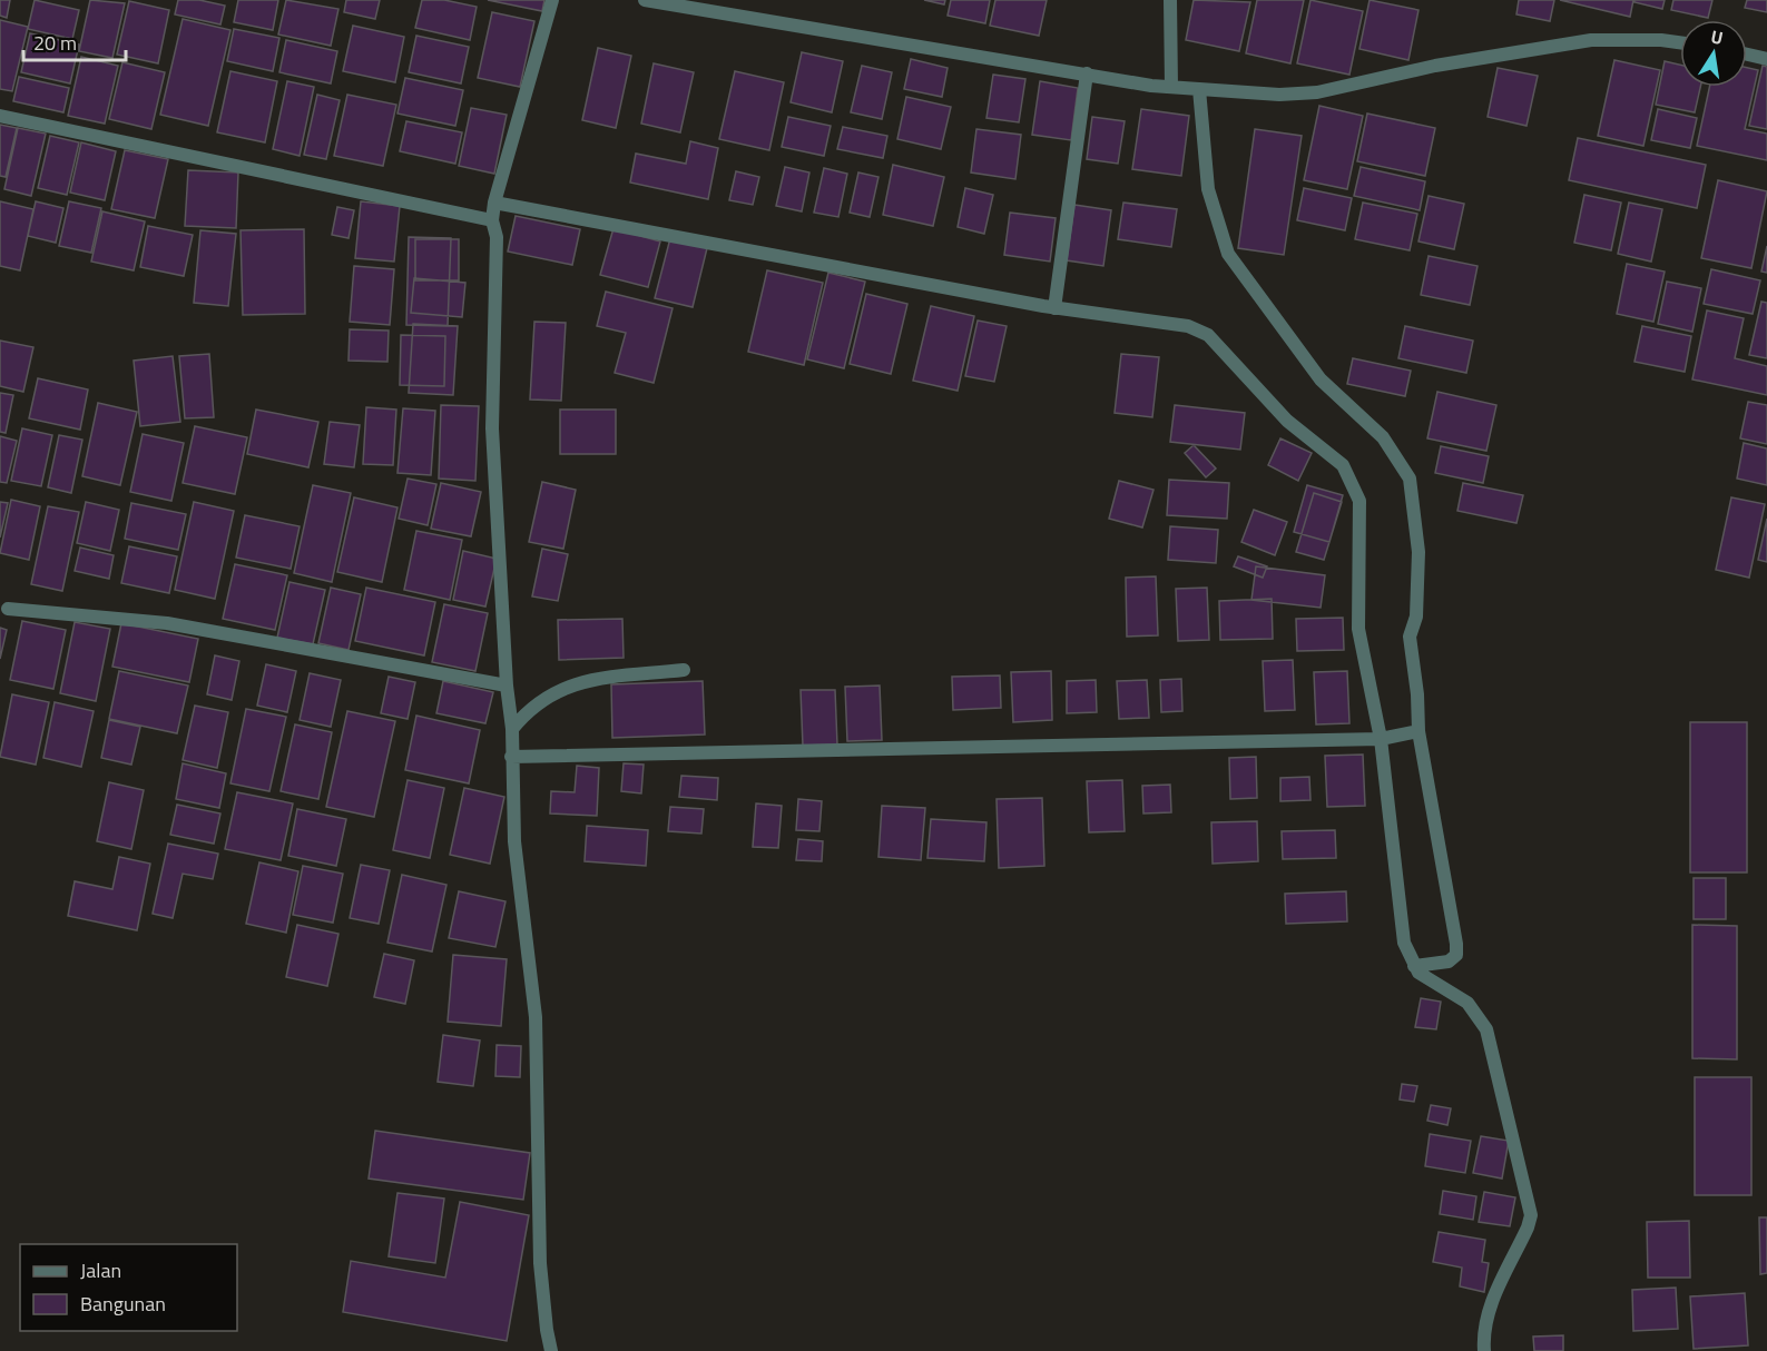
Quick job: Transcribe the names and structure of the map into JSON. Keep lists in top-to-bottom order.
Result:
{
  "legend": ["Jalan", "Bangunan"],
  "scale_bar": "20 m",
  "north": "top"
}
